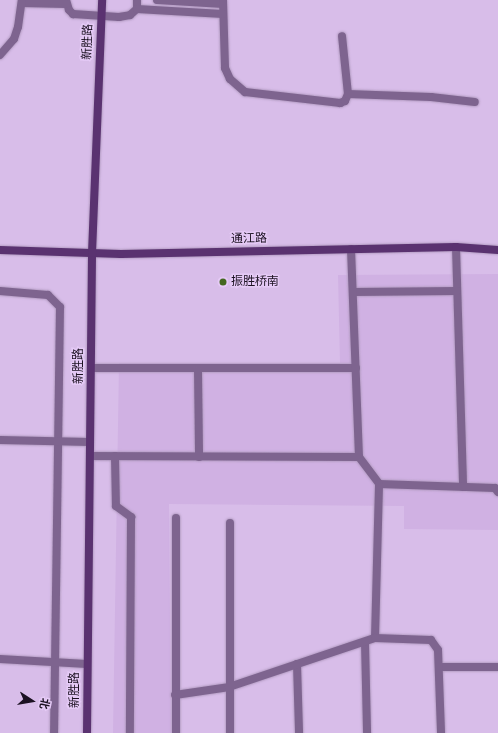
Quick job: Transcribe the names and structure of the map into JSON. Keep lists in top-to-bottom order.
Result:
{
  "streets": {
    "street": ["新胜路", "通江路"]
  },
  "crossings": [
    ["新胜路", "通江路"]
  ],
  "places": ["振胜桥南"],
  "north": "right"
}
